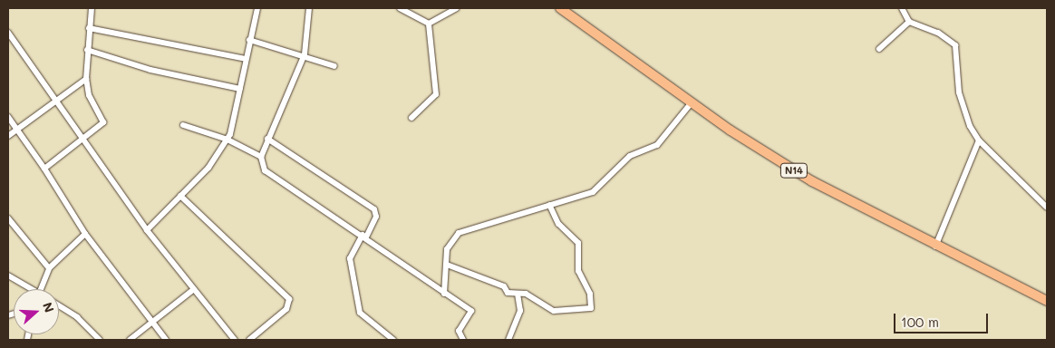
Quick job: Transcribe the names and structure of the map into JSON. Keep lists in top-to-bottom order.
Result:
{
  "streets": {
    "main road": ["N14"]
  },
  "scale_bar": "100 m",
  "north": "right"
}
